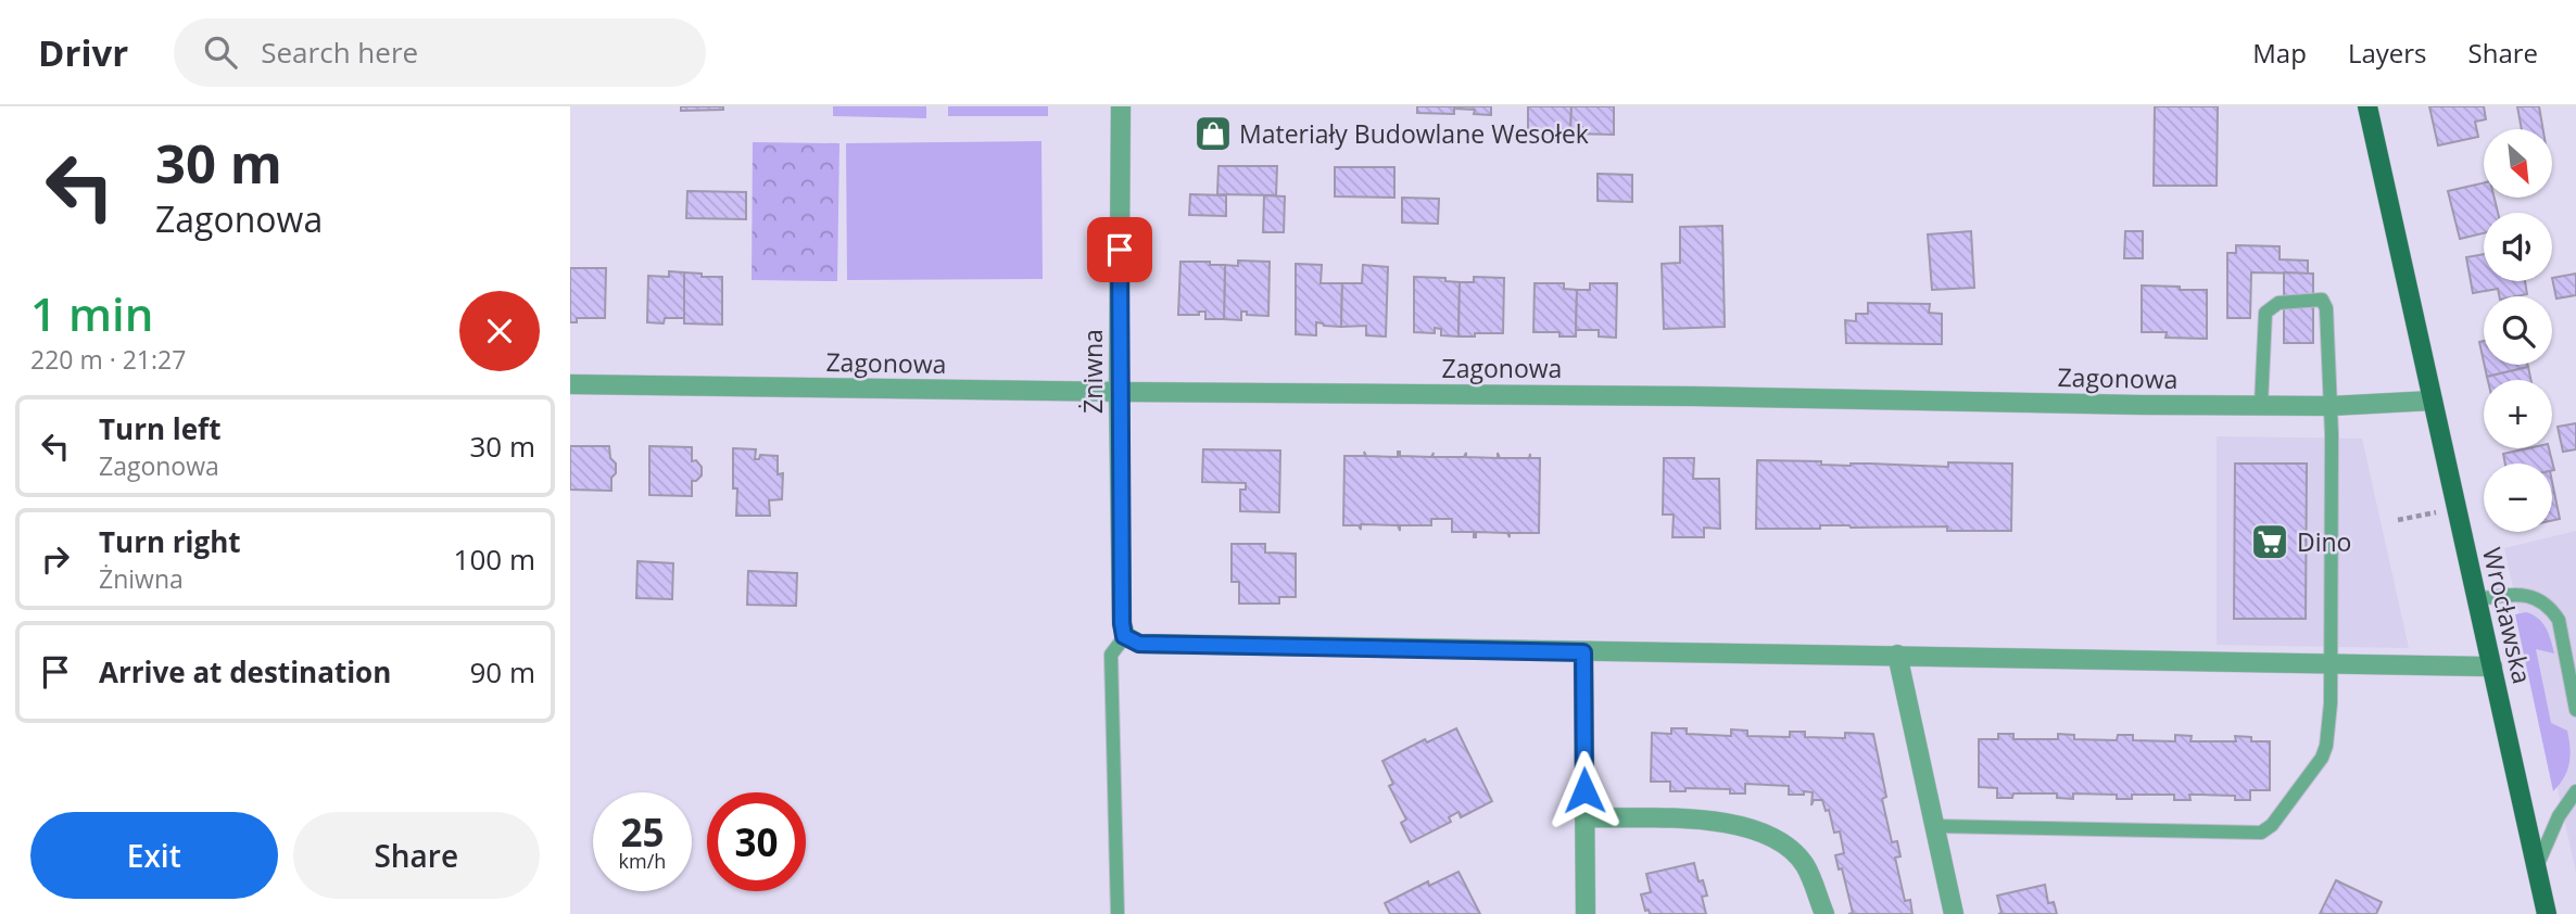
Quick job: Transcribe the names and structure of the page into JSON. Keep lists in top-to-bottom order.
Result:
{
  "streets": {
    "main road": ["Wrocławska"],
    "street": ["Zagonowa", "Żniwna"]
  },
  "crossings": [
    ["Zagonowa", "Żniwna"],
    ["Zagonowa", "Wrocławska"]
  ],
  "places": {
    "shop": ["Materiały Budowlane Wesołek"],
    "supermarket": ["Dino"]
  },
  "north": "bottom right",
  "page": {
    "header": "Drivr",
    "search": "Search here",
    "nav": ["Map", "Layers", "Share"],
    "turn": ["30 m", "Zagonowa"],
    "map_buttons": ["+", "−"],
    "heading": ["1 min", "220 m · 21:27"],
    "list": [
      {
        "name": "Turn left",
        "note": "Zagonowa",
        "value": "30 m"
      },
      {
        "name": "Turn right",
        "note": "Żniwna",
        "value": "100 m"
      },
      {
        "name": "Arrive at destination",
        "value": "90 m"
      }
    ],
    "speed": "25 km/h",
    "limit": "30",
    "buttons": ["Exit", "Share"]
  }
}
